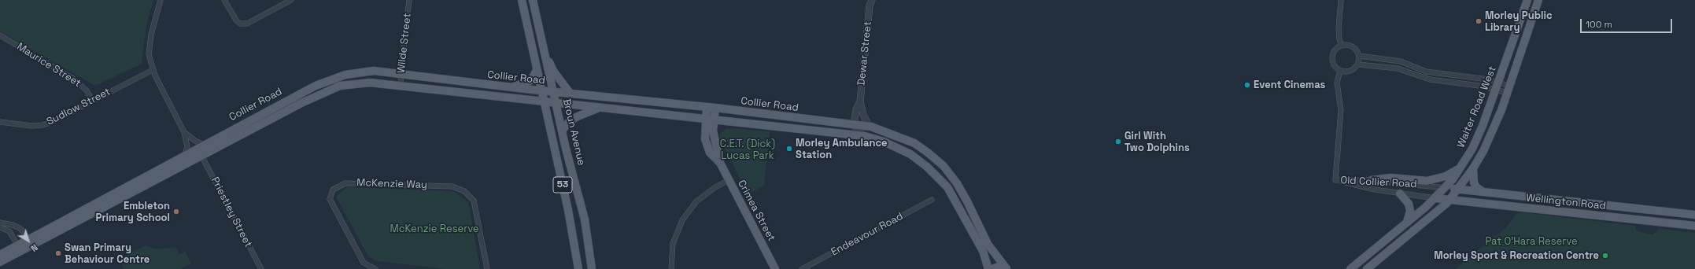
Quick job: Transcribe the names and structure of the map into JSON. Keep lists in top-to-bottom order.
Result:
{
  "streets": {
    "main road": [
      "Collier Road",
      "Walter Road West",
      "Broun Avenue",
      "53",
      "Wellington Road",
      "Crimea Street"
    ],
    "street": [
      "Wilde Street",
      "Dewar Street",
      "Maurice Street",
      "Sudlow Street",
      "Old Collier Road",
      "McKenzie Way",
      "Priestley Street",
      "Endeavour Road"
    ]
  },
  "crossings": [
    ["Wilde Street", "Collier Road"],
    ["Dewar Street", "Collier Road"],
    ["Maurice Street", "Sudlow Street"],
    ["Collier Road", "Broun Avenue"],
    ["Collier Road", "53"],
    ["Collier Road", "Crimea Street"],
    ["Collier Road", "Priestley Street"],
    ["Walter Road West", "Old Collier Road"],
    ["Walter Road West", "Wellington Road"],
    ["Old Collier Road", "Wellington Road"]
  ],
  "parks": ["C.E.T. (Dick) Lucas Park", "McKenzie Reserve", "Pat O'Hara Reserve"],
  "places": [
    "Morley Public Library",
    "Event Cinemas",
    "Girl With Two Dolphins",
    "Morley Ambulance Station",
    "Embleton Primary School",
    "Swan Primary Behaviour Centre",
    "Morley Sport & Recreation Centre"
  ],
  "scale_bar": "100 m",
  "north": "bottom right"
}
